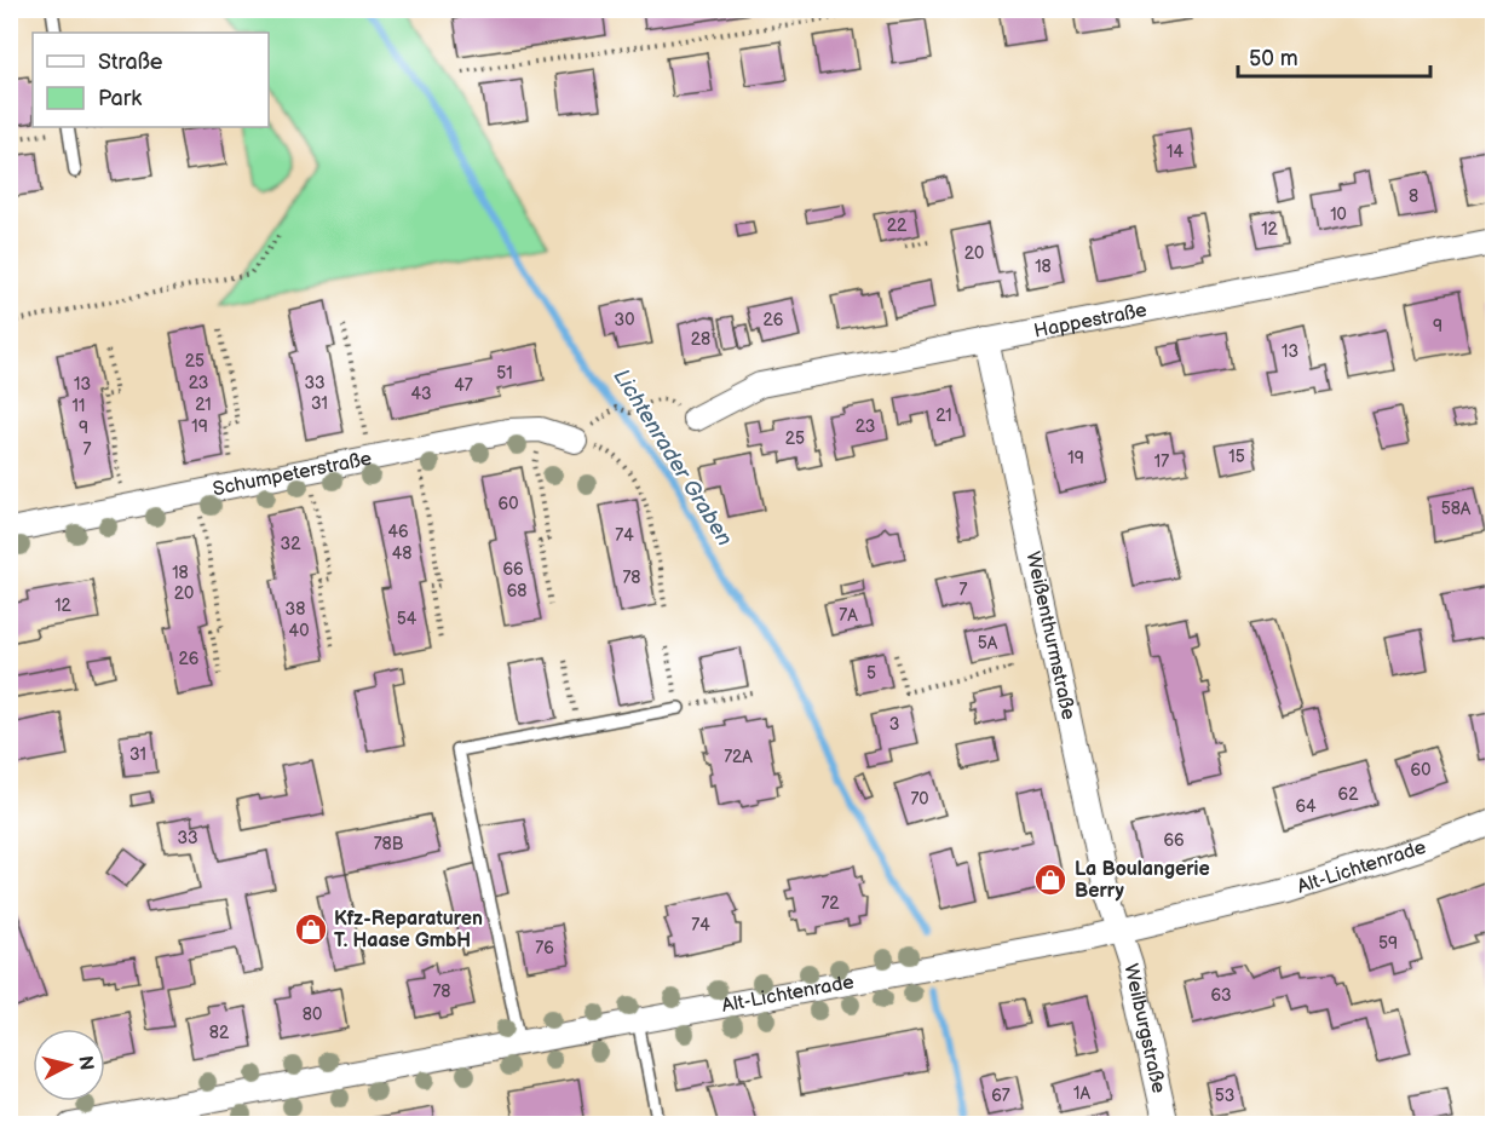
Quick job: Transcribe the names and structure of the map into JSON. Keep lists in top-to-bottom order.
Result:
{
  "streets": {
    "street": [
      "Happestraße",
      "Schumpeterstraße",
      "Weißenthurmstraße",
      "Alt-Lichtenrade",
      "Weilburgstraße"
    ]
  },
  "crossings": [
    ["Happestraße", "Weißenthurmstraße"],
    ["Weißenthurmstraße", "Alt-Lichtenrade"],
    ["Weißenthurmstraße", "Weilburgstraße"],
    ["Alt-Lichtenrade", "Weilburgstraße"]
  ],
  "water": ["Lichtenrader Graben"],
  "places": {
    "shop": ["La Boulangerie Berry", "Kfz-Reparaturen T. Haase GmbH"]
  },
  "house_numbers": [
    "14",
    "8",
    "10",
    "22",
    "12",
    "20",
    "18",
    "30",
    "26",
    "9",
    "28",
    "13",
    "25",
    "51",
    "23",
    "33",
    "13",
    "47",
    "43",
    "31",
    "21",
    "11",
    "21",
    "19",
    "23",
    "9",
    "25",
    "7",
    "15",
    "19",
    "17",
    "60",
    "58A",
    "46",
    "74",
    "32",
    "48",
    "66",
    "18",
    "78",
    "7",
    "68",
    "20",
    "12",
    "38",
    "7A",
    "54",
    "40",
    "5A",
    "26",
    "5",
    "3",
    "31",
    "72A",
    "60",
    "62",
    "70",
    "64",
    "33",
    "66",
    "78B",
    "72",
    "74",
    "59",
    "76",
    "78",
    "63",
    "80",
    "82",
    "1A",
    "67",
    "53"
  ],
  "legend": ["Straße", "Park"],
  "scale_bar": "50 m",
  "north": "right"
}
